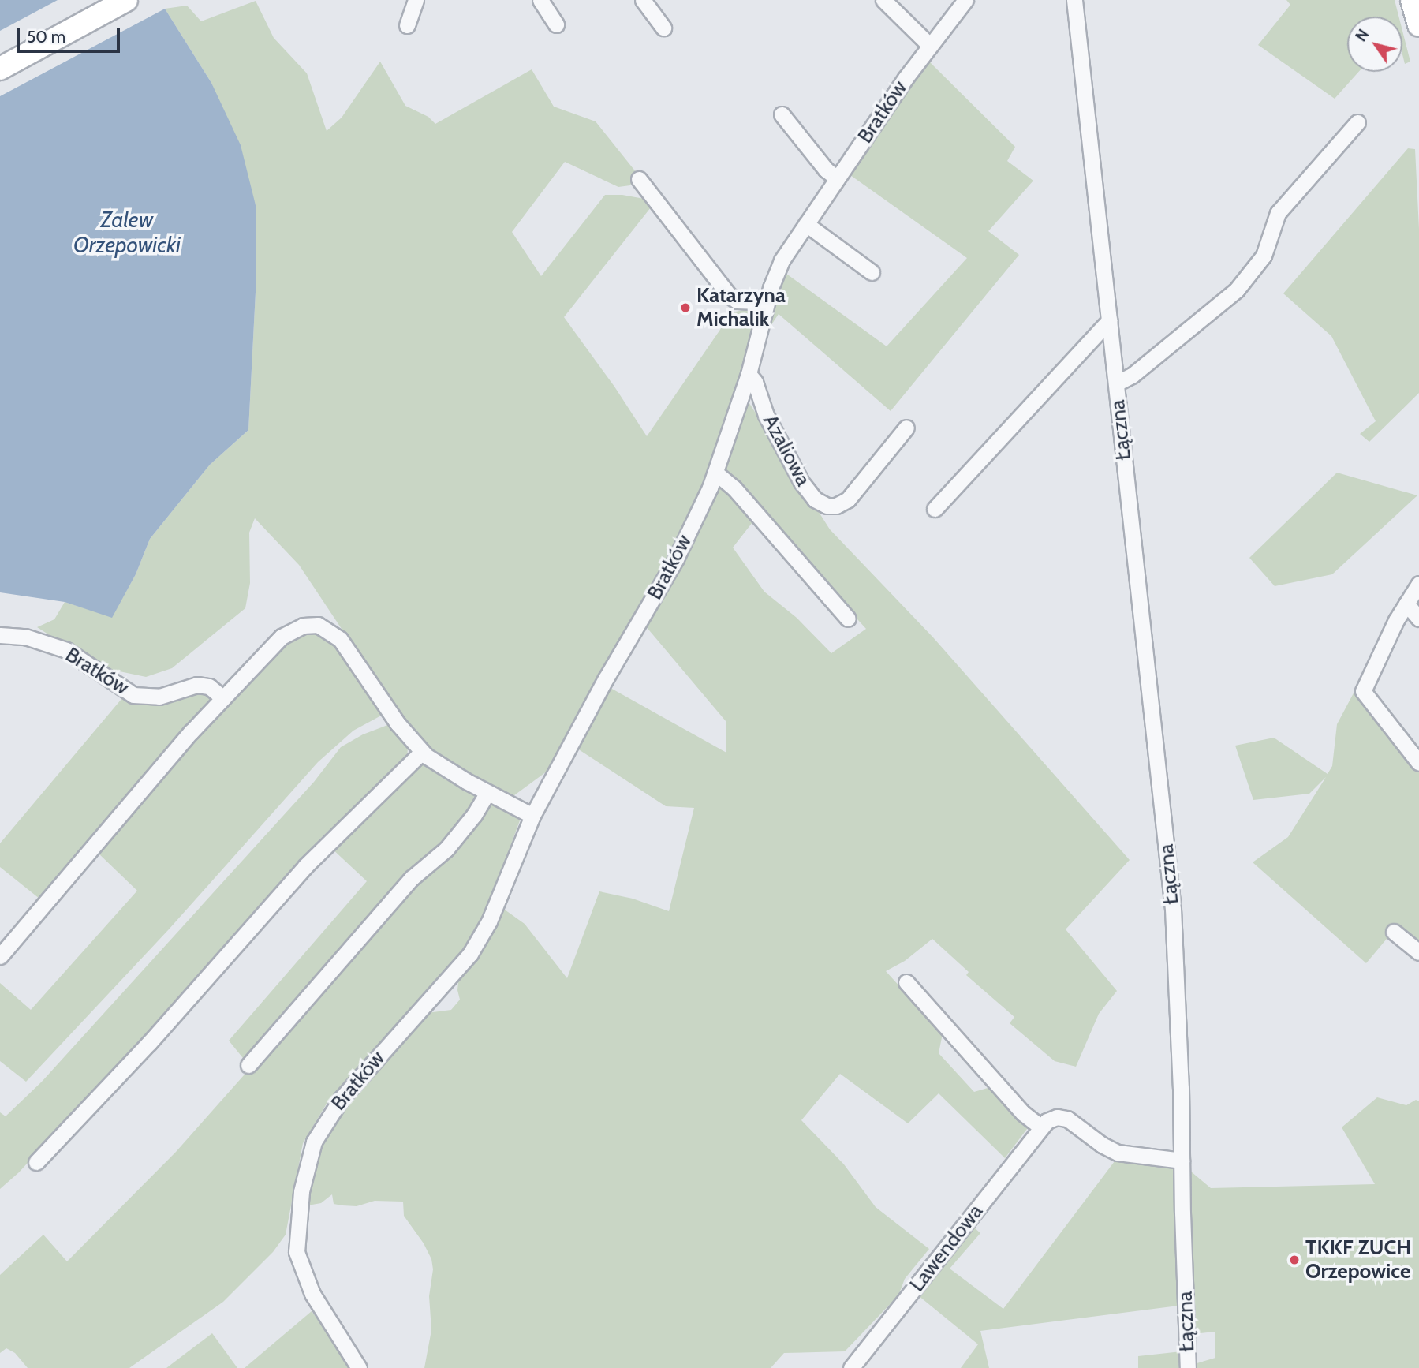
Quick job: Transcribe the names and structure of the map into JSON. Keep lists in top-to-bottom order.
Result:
{
  "streets": {
    "street": [
      "Bratków",
      "Łączna",
      "Azaliowa",
      "Lawendowa"
    ]
  },
  "crossings": [
    ["Bratków", "Azaliowa"]
  ],
  "water": ["Zalew Orzepowicki"],
  "places": ["Katarzyna Michalik", "TKKF ZUCH Orzepowice"],
  "scale_bar": "50 m",
  "north": "top left"
}
